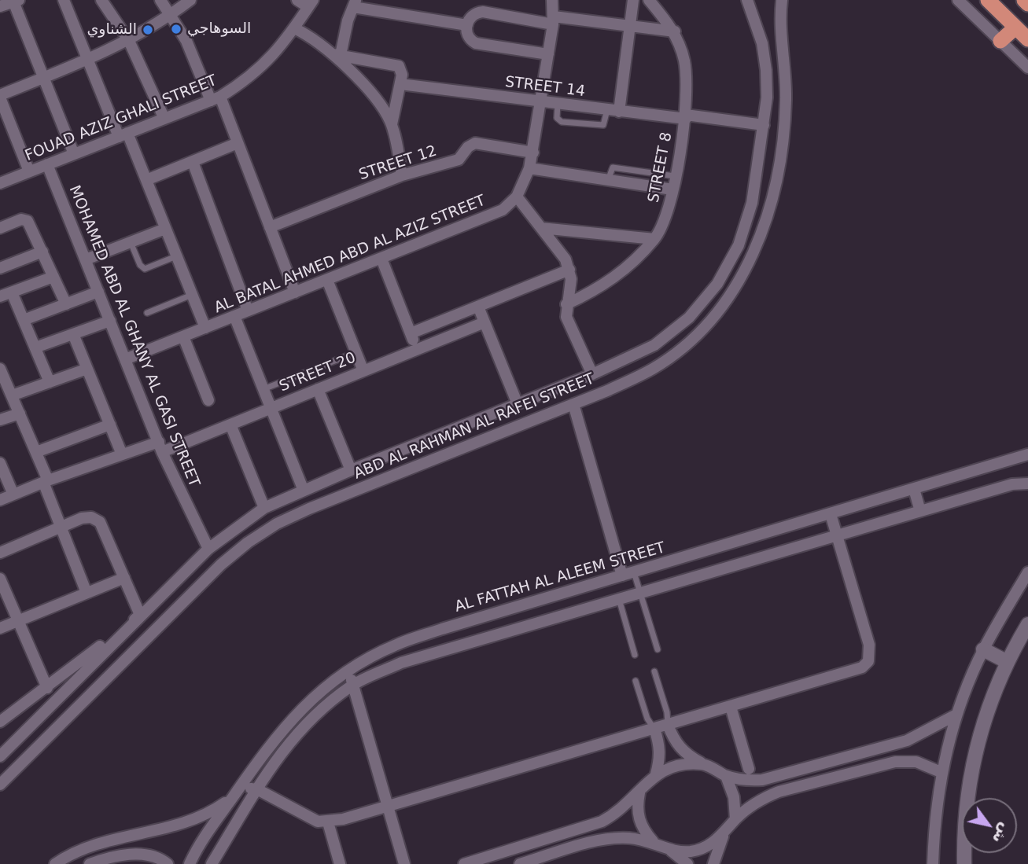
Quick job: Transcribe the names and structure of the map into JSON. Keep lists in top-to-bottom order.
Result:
{
  "streets": {
    "street": [
      "STREET 14",
      "FOUAD AZIZ GHALI STREET",
      "STREET 12",
      "STREET 8",
      "AL BATAL AHMED ABD AL AZIZ STREET",
      "MOHAMED ABD AL GHANY AL GASI STREET",
      "STREET 20",
      "ABD AL RAHMAN AL RAFEI STREET",
      "AL FATTAH AL ALEEM STREET"
    ]
  },
  "crossings": [
    ["STREET 14", "STREET 8"],
    ["STREET 14", "AL BATAL AHMED ABD AL AZIZ STREET"],
    ["STREET 14", "ABD AL RAHMAN AL RAFEI STREET"],
    ["FOUAD AZIZ GHALI STREET", "MOHAMED ABD AL GHANY AL GASI STREET"],
    ["STREET 12", "AL BATAL AHMED ABD AL AZIZ STREET"],
    ["AL BATAL AHMED ABD AL AZIZ STREET", "MOHAMED ABD AL GHANY AL GASI STREET"],
    ["MOHAMED ABD AL GHANY AL GASI STREET", "STREET 20"],
    ["MOHAMED ABD AL GHANY AL GASI STREET", "ABD AL RAHMAN AL RAFEI STREET"]
  ],
  "places": ["السوهاجي", "الشناوي"],
  "north": "bottom right"
}
